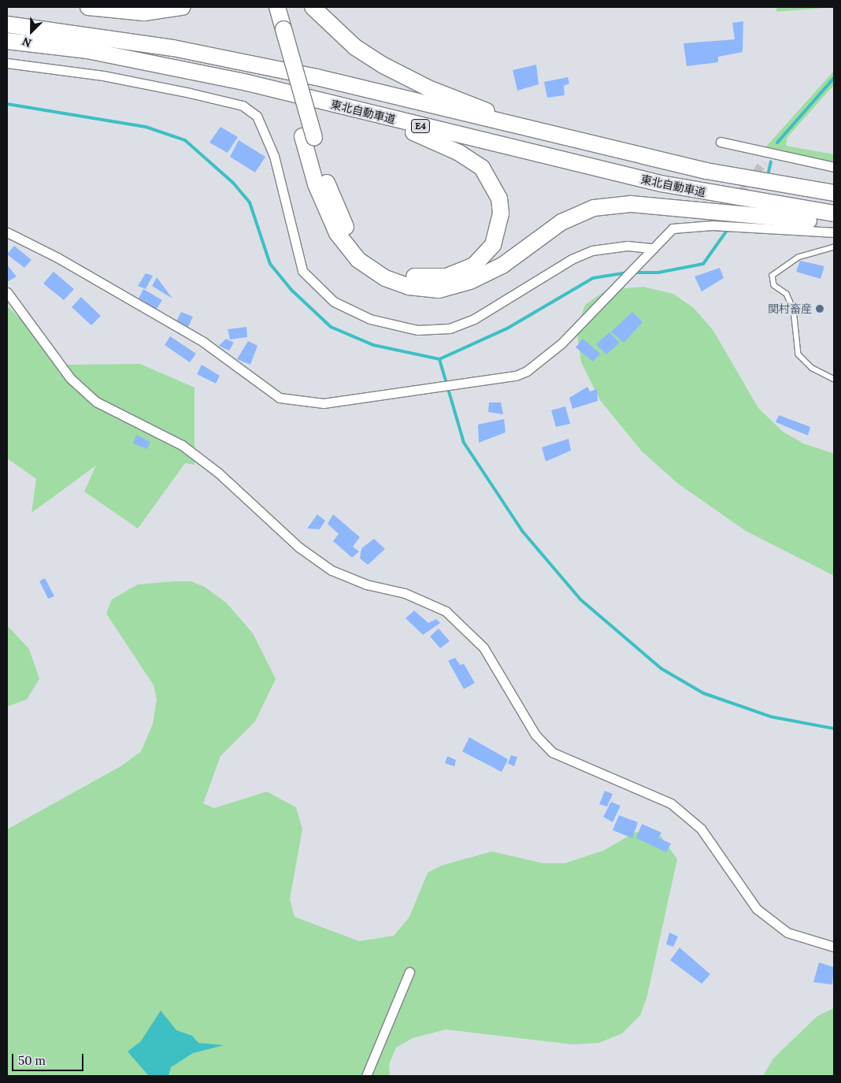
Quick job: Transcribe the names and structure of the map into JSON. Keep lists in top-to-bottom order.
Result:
{
  "streets": {
    "highway": ["東北自動車道", "E4"]
  },
  "places": ["関村畜産"],
  "scale_bar": "50 m",
  "north": "bottom left"
}
